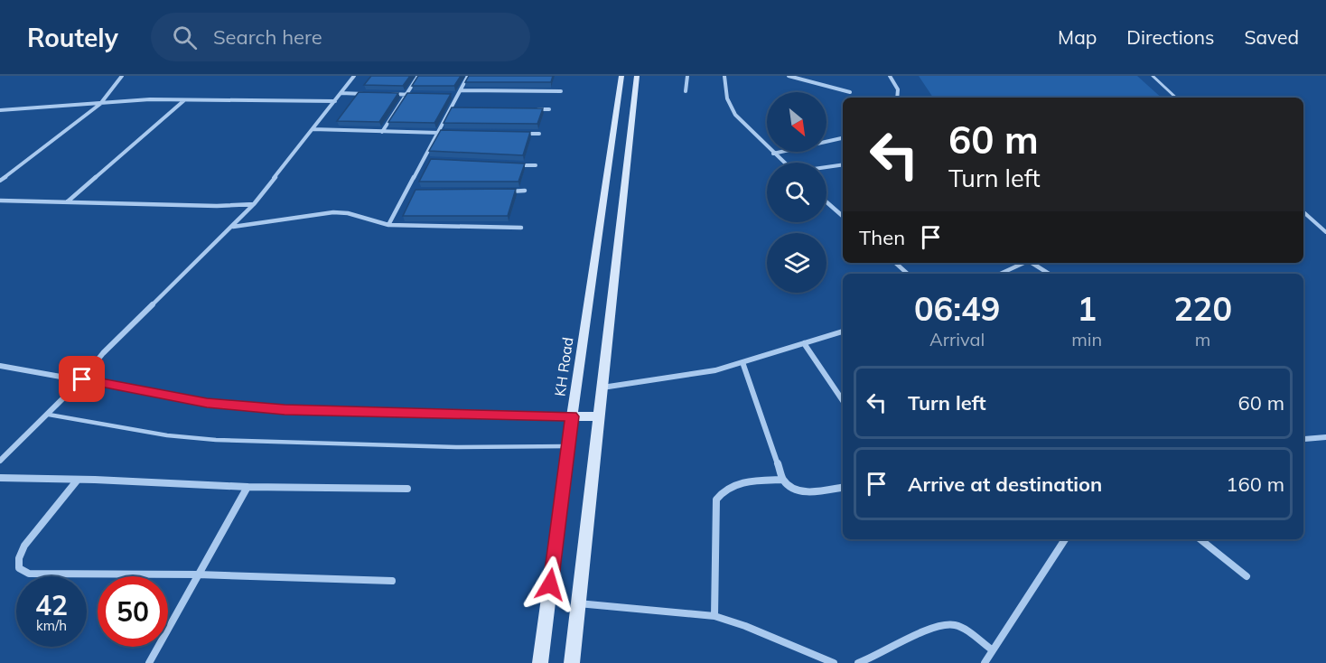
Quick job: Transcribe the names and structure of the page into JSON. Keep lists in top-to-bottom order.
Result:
{
  "streets": {
    "main road": ["KH Road"]
  },
  "north": "bottom right",
  "page": {
    "header": "Routely",
    "search": "Search here",
    "nav": ["Map", "Directions", "Saved"],
    "turn": ["60 m", "Turn left"],
    "then": "Then",
    "eta": [
      "06:49",
      "Arrival",
      "1",
      "min",
      "220",
      "m"
    ],
    "list": [
      {
        "name": "Turn left",
        "value": "60 m"
      },
      {
        "name": "Arrive at destination",
        "value": "160 m"
      }
    ],
    "speed": "42 km/h",
    "limit": "50"
  }
}
